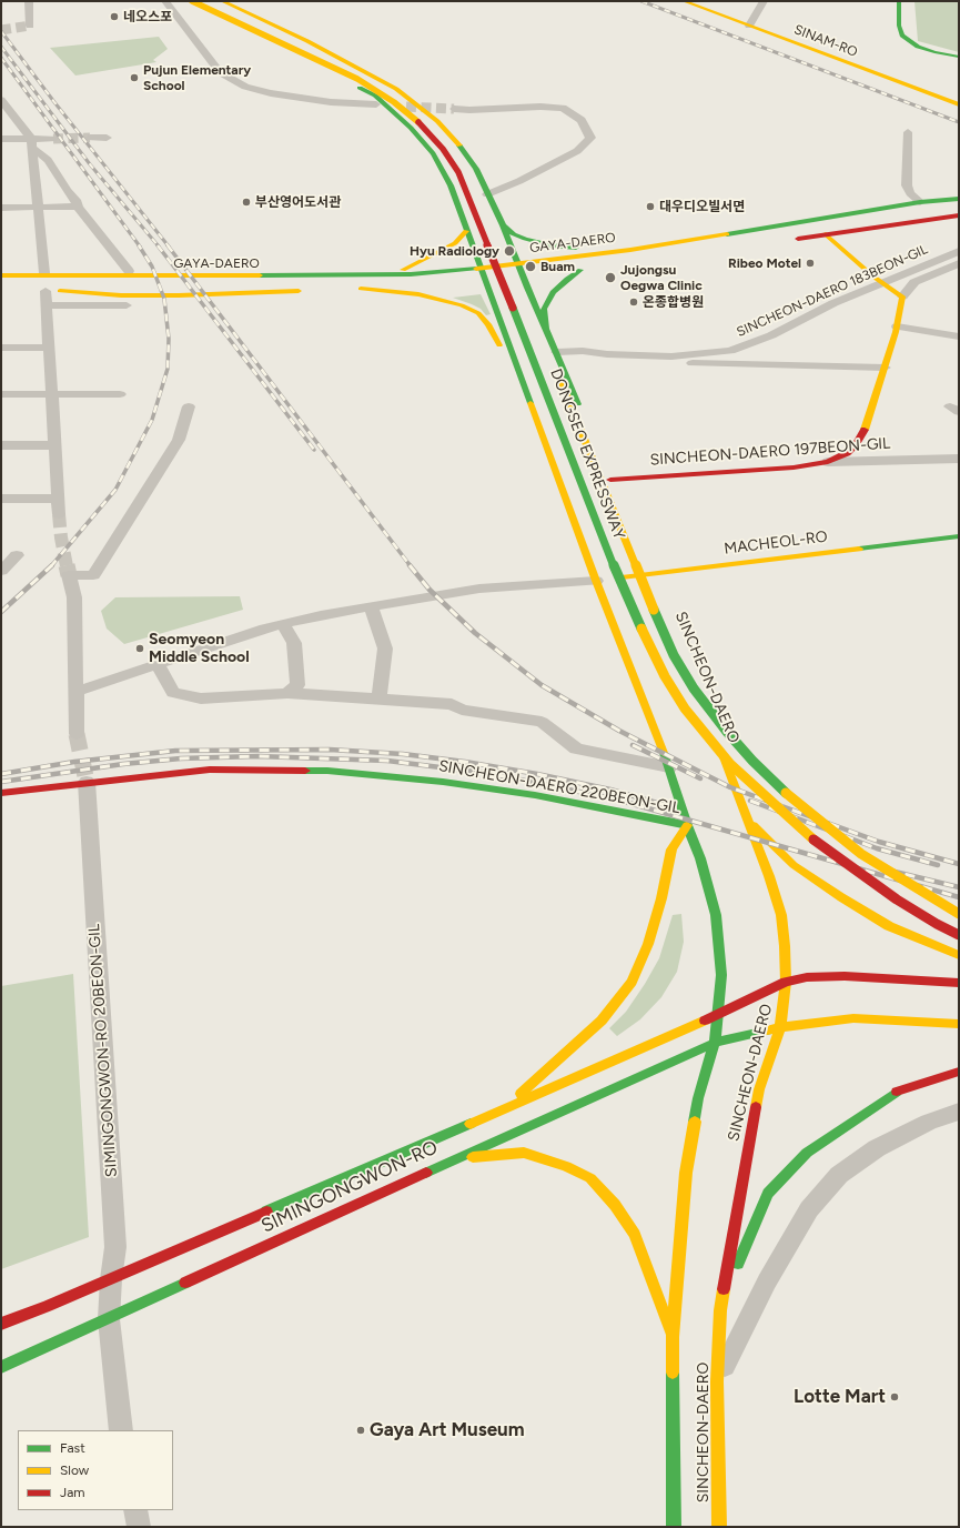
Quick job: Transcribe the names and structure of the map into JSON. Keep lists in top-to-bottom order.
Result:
{
  "streets": {
    "main road": [
      "SINAM-RO",
      "GAYA-DAERO",
      "SINCHEON-DAERO 197BEON-GIL",
      "DONGSEO EXPRESSWAY",
      "MACHEOL-RO",
      "SINCHEON-DAERO",
      "SINCHEON-DAERO 220BEON-GIL",
      "SIMINGONGWON-RO"
    ],
    "street": ["SINCHEON-DAERO 183BEON-GIL", "SIMINGONGWON-RO 20BEON-GIL"]
  },
  "crossings": [
    ["GAYA-DAERO", "SINCHEON-DAERO"],
    ["SINCHEON-DAERO 183BEON-GIL", "SINCHEON-DAERO"],
    ["SINCHEON-DAERO 197BEON-GIL", "SINCHEON-DAERO"],
    ["MACHEOL-RO", "SINCHEON-DAERO"],
    ["SINCHEON-DAERO", "SINCHEON-DAERO 220BEON-GIL"],
    ["SINCHEON-DAERO", "SIMINGONGWON-RO"],
    ["SINCHEON-DAERO 220BEON-GIL", "SIMINGONGWON-RO 20BEON-GIL"],
    ["SIMINGONGWON-RO 20BEON-GIL", "SIMINGONGWON-RO"]
  ],
  "places": [
    "네오스포",
    "Pujun Elementary School",
    "부산영어도서관",
    "대우디오빌서면",
    "Hyu Radiology",
    "Ribeo Motel",
    "Buam",
    "Jujongsu Oegwa Clinic",
    "온종합병원",
    "Seomyeon Middle School",
    "Lotte Mart",
    "Gaya Art Museum"
  ],
  "legend": ["Fast", "Slow", "Jam"]
}
